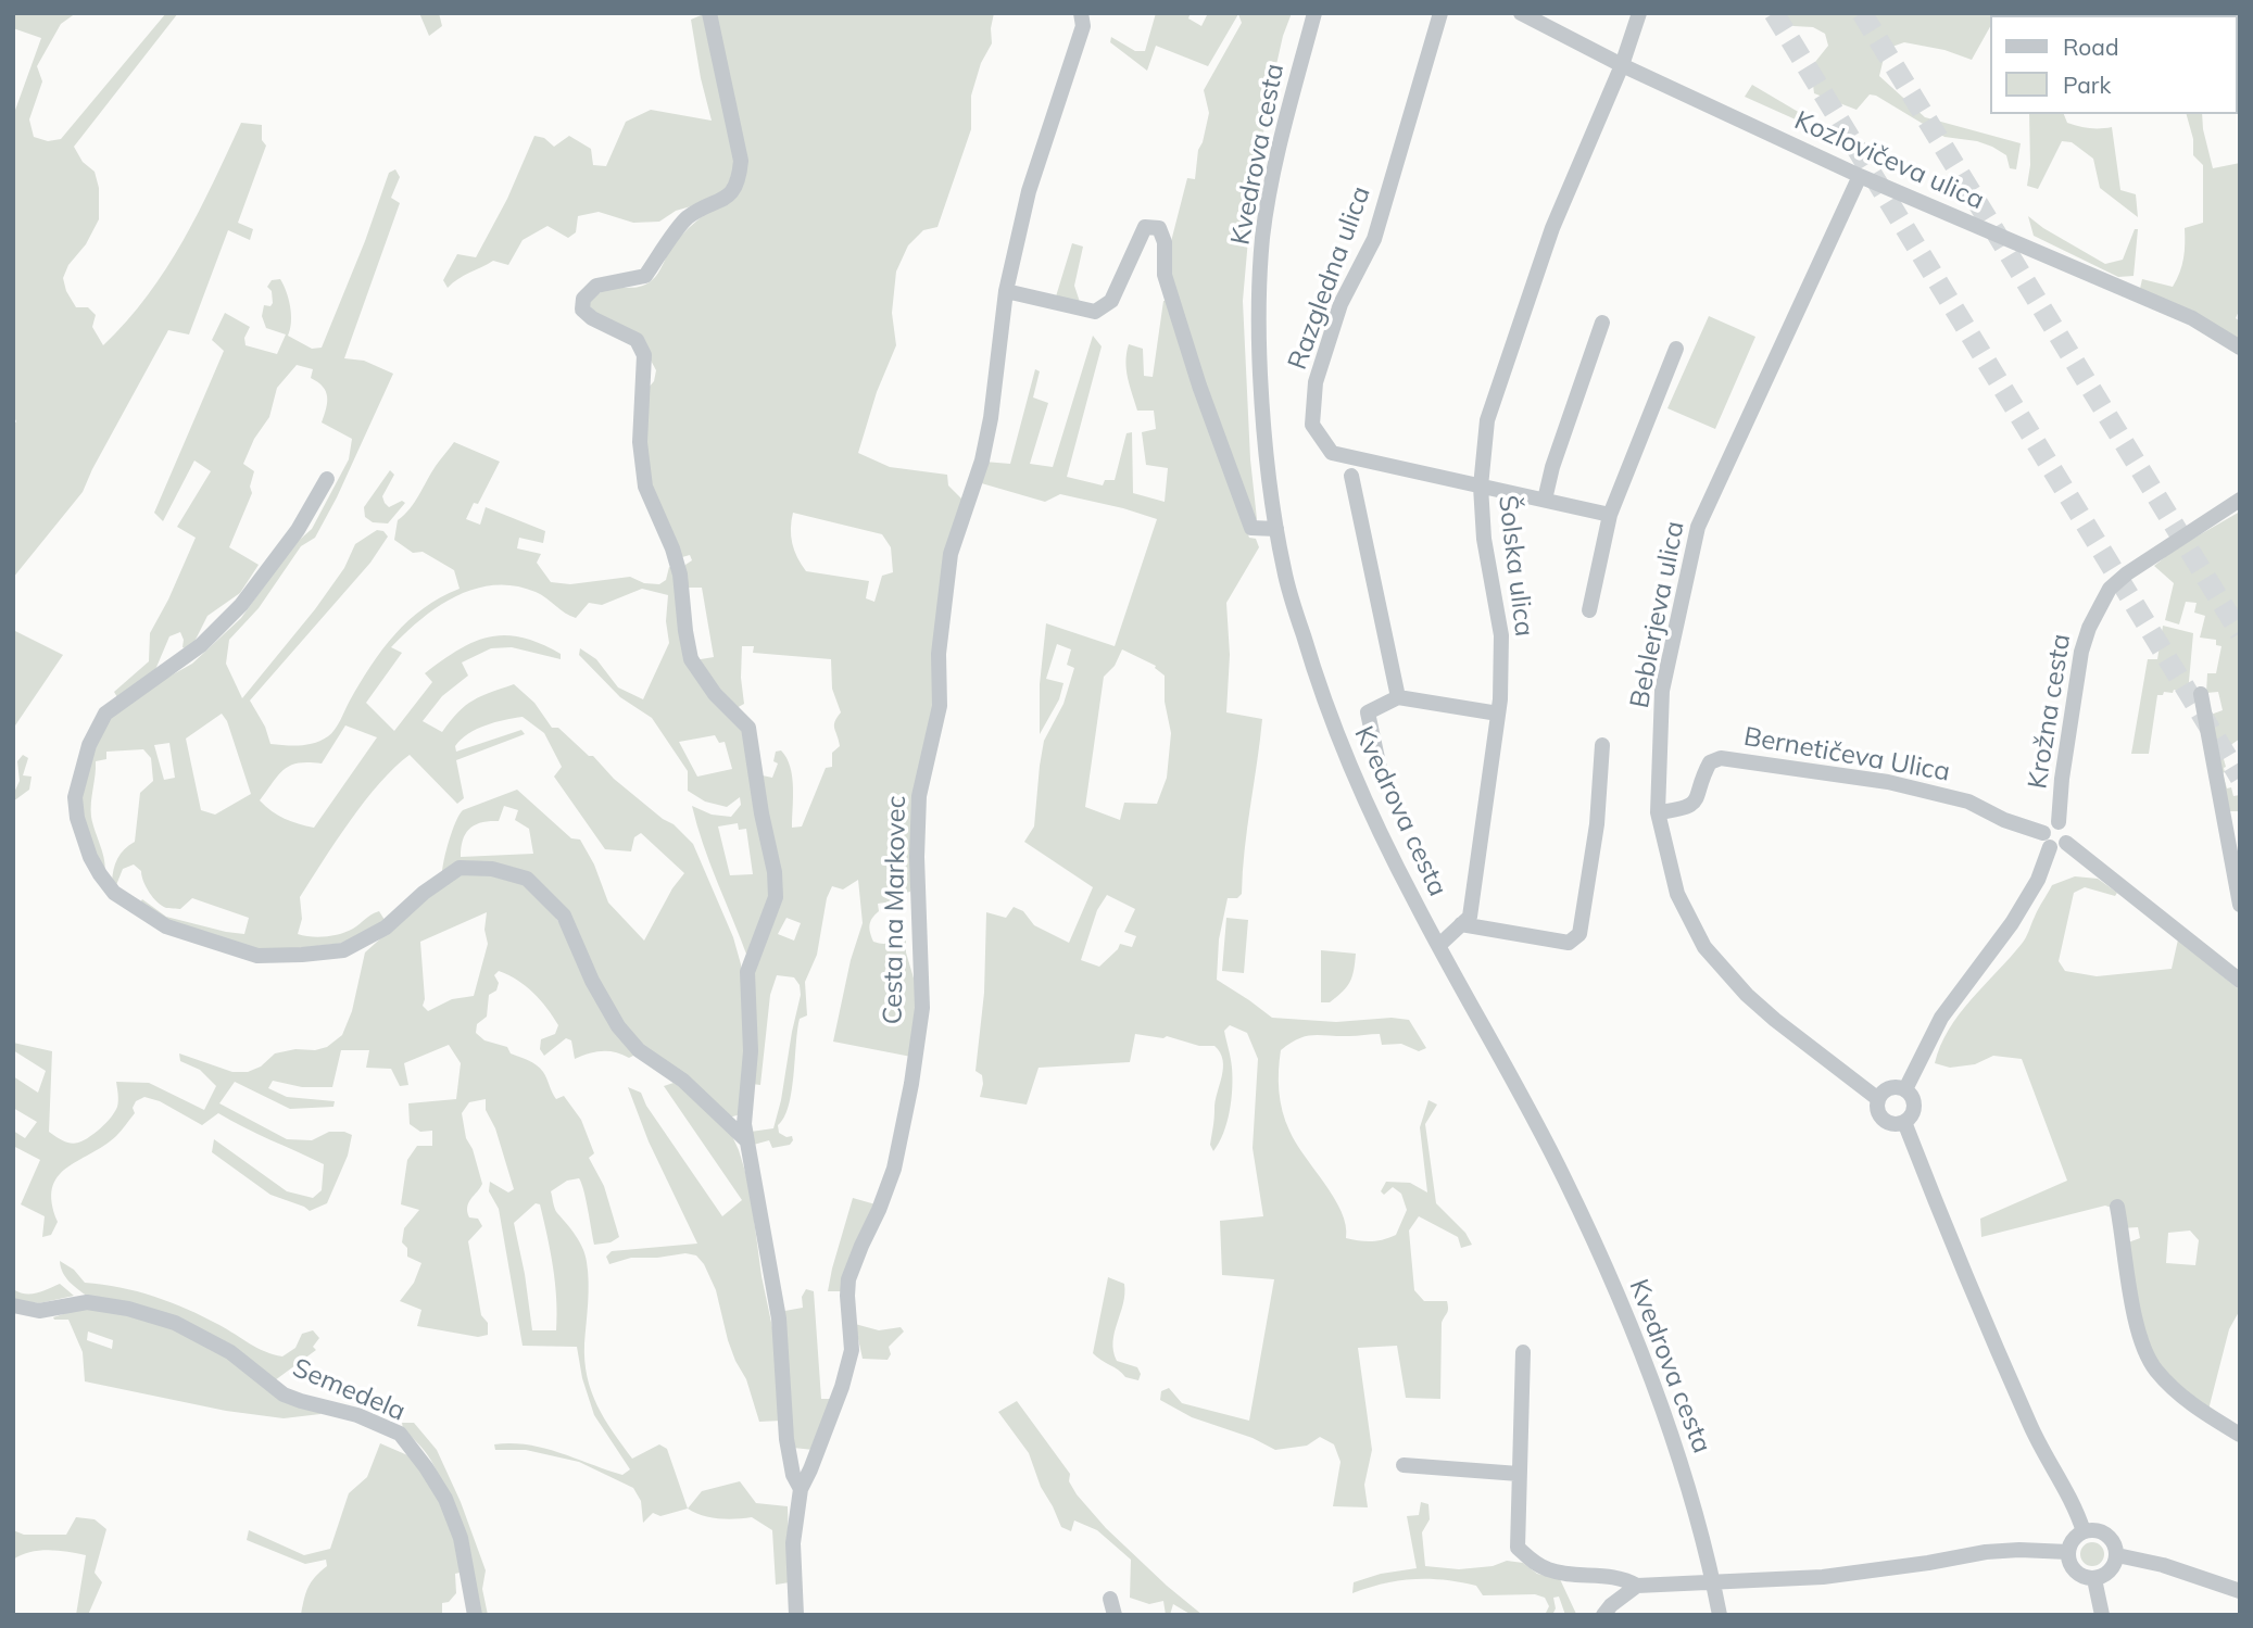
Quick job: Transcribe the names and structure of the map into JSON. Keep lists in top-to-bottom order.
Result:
{
  "streets": {
    "street": [
      "Kvedrova cesta",
      "Kozlovičeva ulica",
      "Razgledna ulica",
      "Šolska ulica",
      "Beblerjeva ulica",
      "Krožna cesta",
      "Bernetičeva Ulica",
      "Cesta na Markovec",
      "Semedela"
    ]
  },
  "crossings": [
    ["Kvedrova cesta", "Šolska ulica"],
    ["Kozlovičeva ulica", "Šolska ulica"],
    ["Kozlovičeva ulica", "Beblerjeva ulica"],
    ["Razgledna ulica", "Šolska ulica"],
    ["Beblerjeva ulica", "Bernetičeva Ulica"]
  ],
  "legend": ["Road", "Park"]
}
